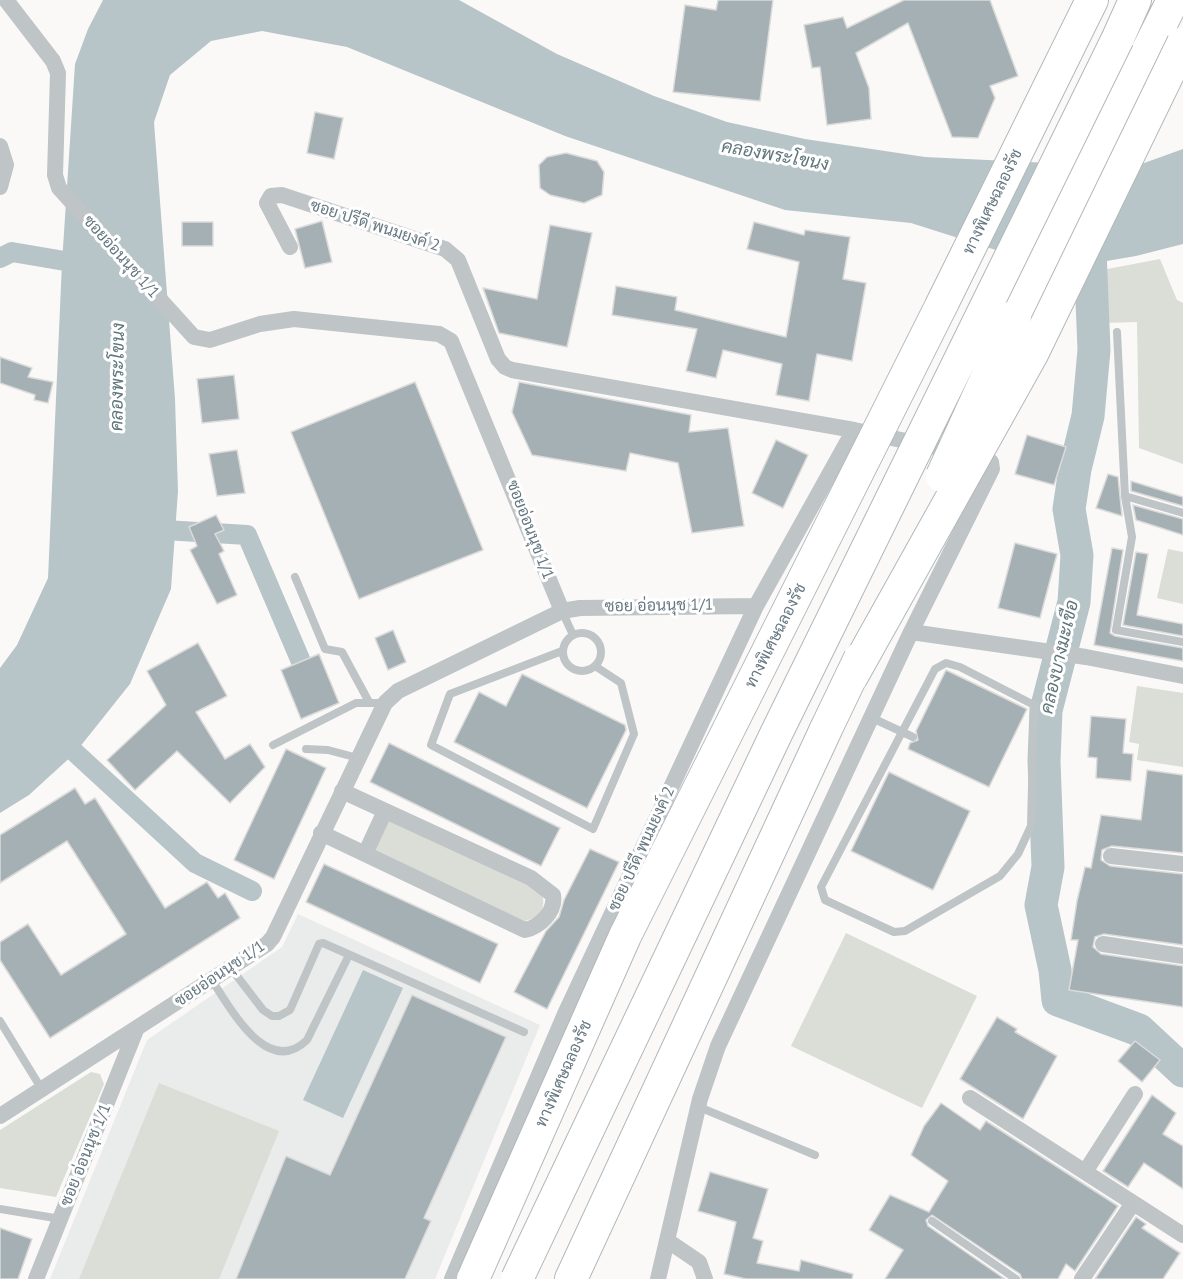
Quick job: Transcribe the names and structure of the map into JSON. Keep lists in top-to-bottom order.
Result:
{
  "streets": {
    "highway": ["ทางพิเศษฉลองรัช"],
    "street": ["ซอย ปรีดี พนมยงค์ 2", "ซอยอ่อนนุช 1/1", "ซอย อ่อนนุช 1/1"]
  },
  "crossings": [
    ["ซอย ปรีดี พนมยงค์ 2", "ซอย อ่อนนุช 1/1"],
    ["ซอยอ่อนนุช 1/1", "ซอย อ่อนนุช 1/1"]
  ],
  "water": ["คลองพระโขนง", "คลองบางมะเขือ"]
}
